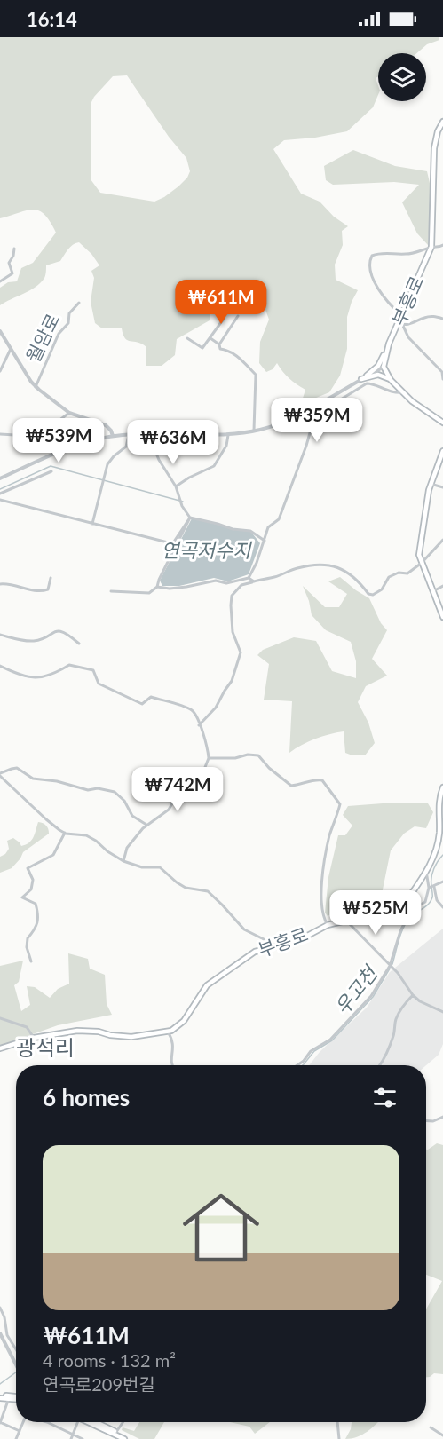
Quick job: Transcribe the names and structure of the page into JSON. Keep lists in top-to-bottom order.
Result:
{
  "streets": {
    "main road": ["부흥로"],
    "street": ["월암로"]
  },
  "districts": ["광석리"],
  "water": ["연곡저수지", "우고천"],
  "page": {
    "status": "16:14",
    "price": [
      "₩611M",
      "₩359M",
      "₩539M",
      "₩636M",
      "₩742M",
      "₩525M"
    ],
    "heading": "6 homes",
    "list": [
      {
        "name": "₩611M",
        "note": "4 rooms · 132 m² · 연곡로209번길"
      }
    ]
  }
}
